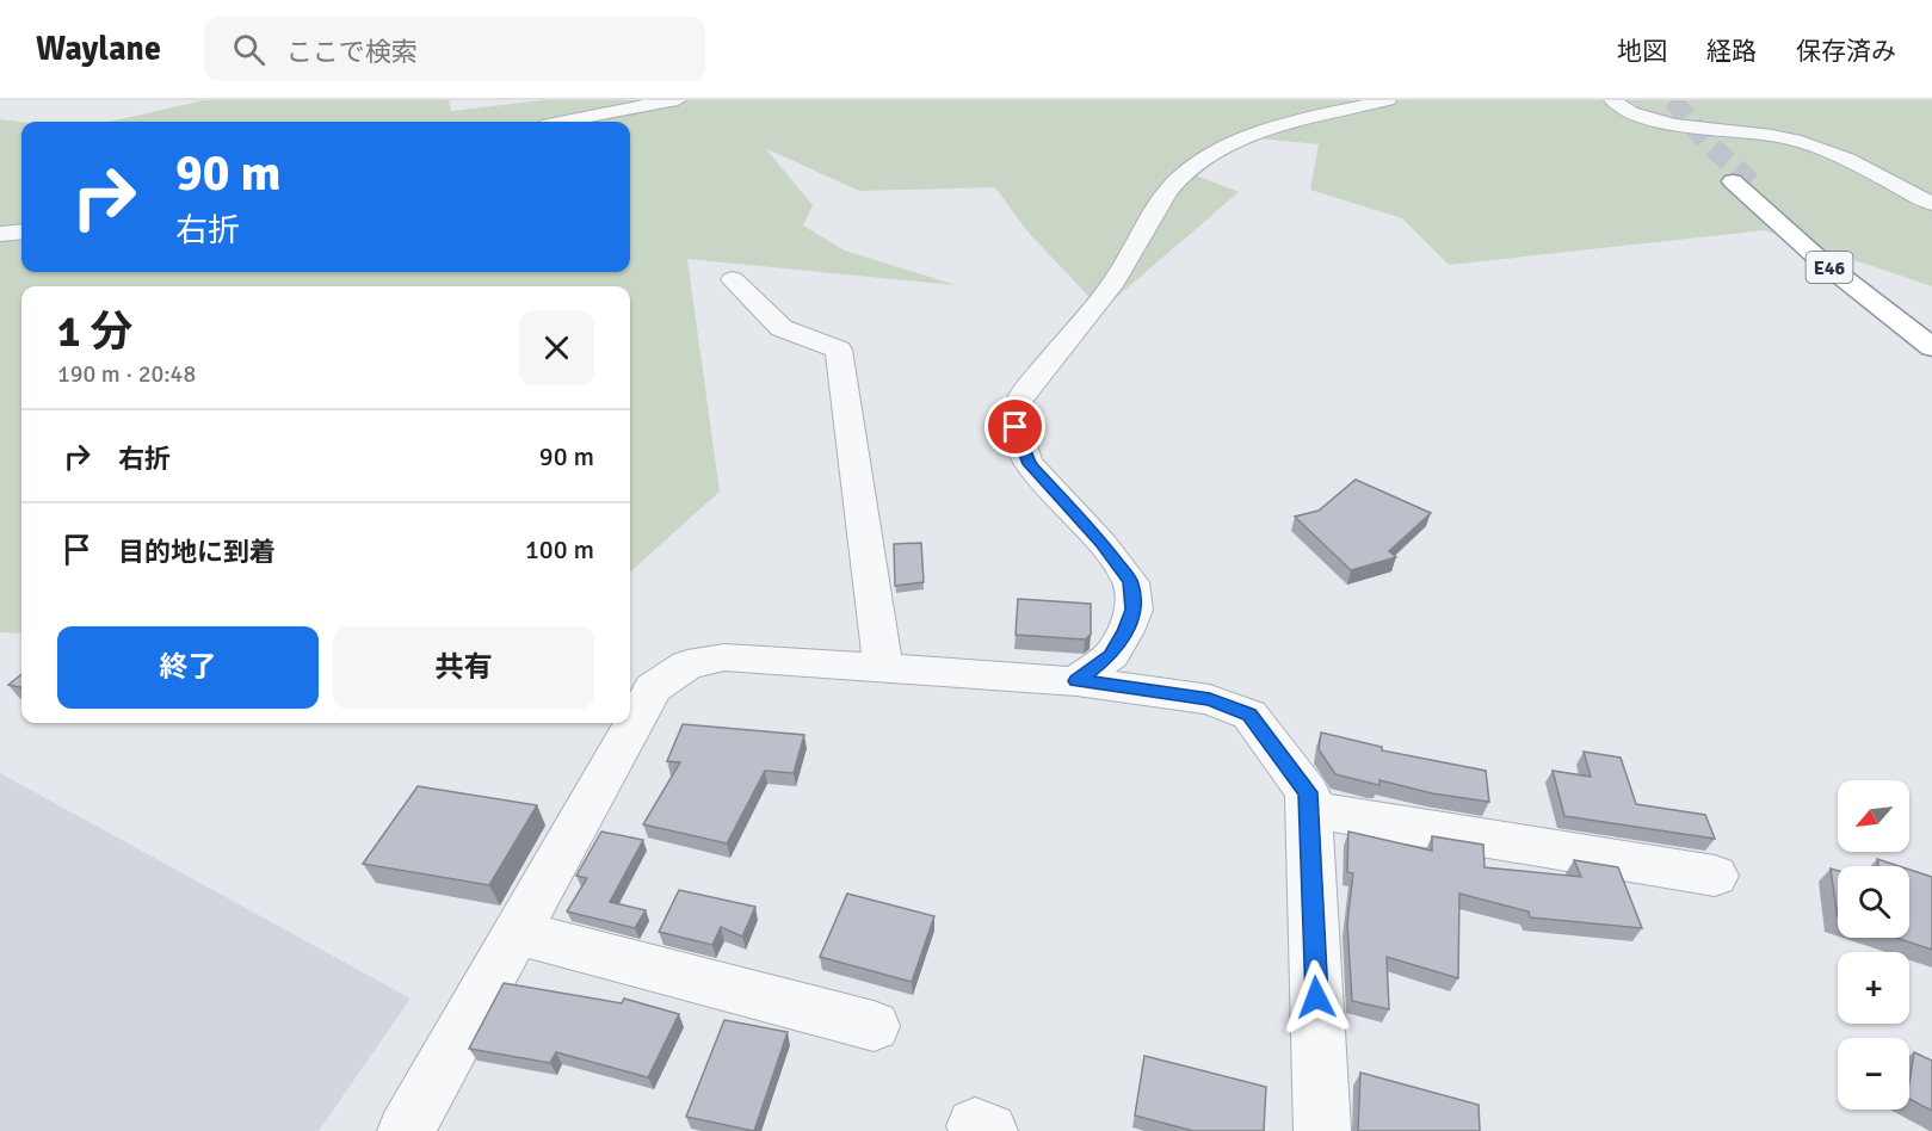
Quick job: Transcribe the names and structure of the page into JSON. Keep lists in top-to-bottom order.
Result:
{
  "streets": {
    "highway": ["E46"]
  },
  "north": "bottom left",
  "page": {
    "header": "Waylane",
    "search": "ここで検索",
    "nav": ["地図", "経路", "保存済み"],
    "turn": ["90 m", "右折"],
    "heading": ["1 分", "190 m · 20:48"],
    "list": [
      {
        "name": "右折",
        "value": "90 m"
      },
      {
        "name": "目的地に到着",
        "value": "100 m"
      }
    ],
    "buttons": ["終了", "共有"],
    "map_buttons": ["+", "−"]
  }
}
